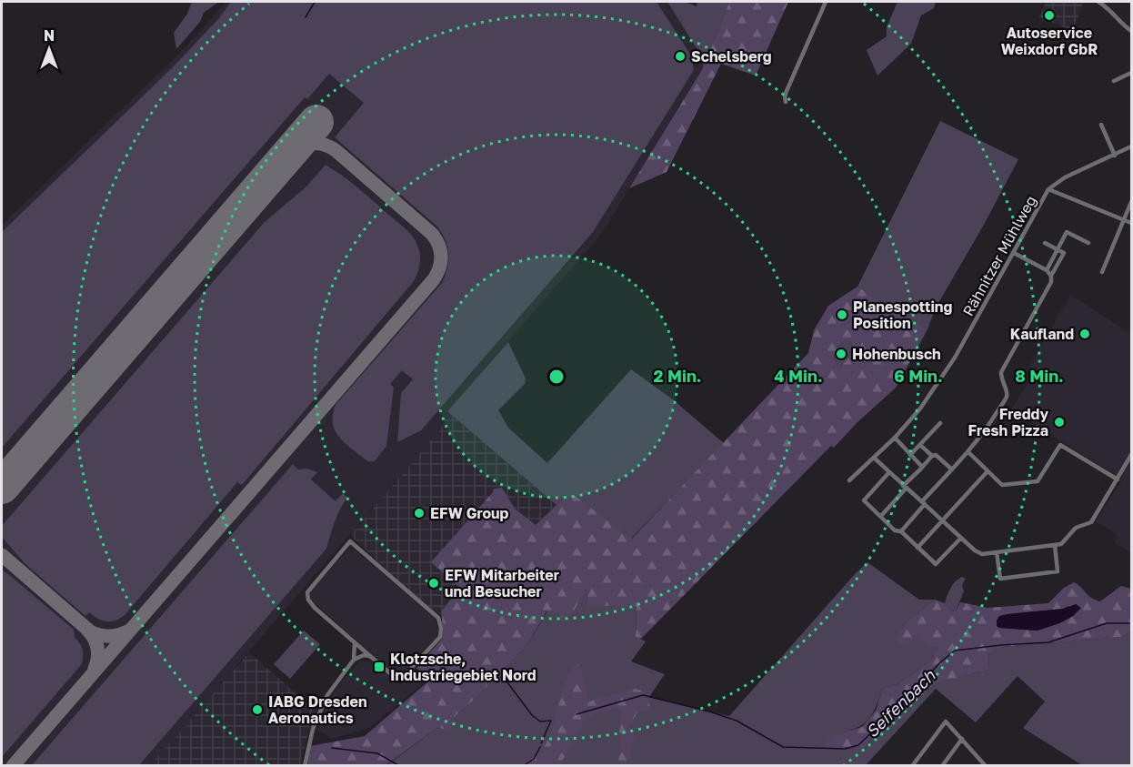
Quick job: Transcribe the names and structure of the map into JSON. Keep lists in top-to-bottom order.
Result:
{
  "streets": {
    "street": ["Rähnitzer Mühlweg"]
  },
  "water": ["Seifenbach"],
  "places": {
    "other": [
      "Autoservice Weixdorf GbR",
      "Schelsberg",
      "Planespotting Position",
      "Kaufland",
      "Hohenbusch",
      "Freddy Fresh Pizza",
      "EFW Group",
      "EFW Mitarbeiter und Besucher",
      "IABG Dresden Aeronautics"
    ],
    "transit": ["Klotzsche, Industriegebiet Nord"]
  },
  "north": "top",
  "rings": [
    "2 Min.",
    "4 Min.",
    "6 Min.",
    "8 Min."
  ]
}
